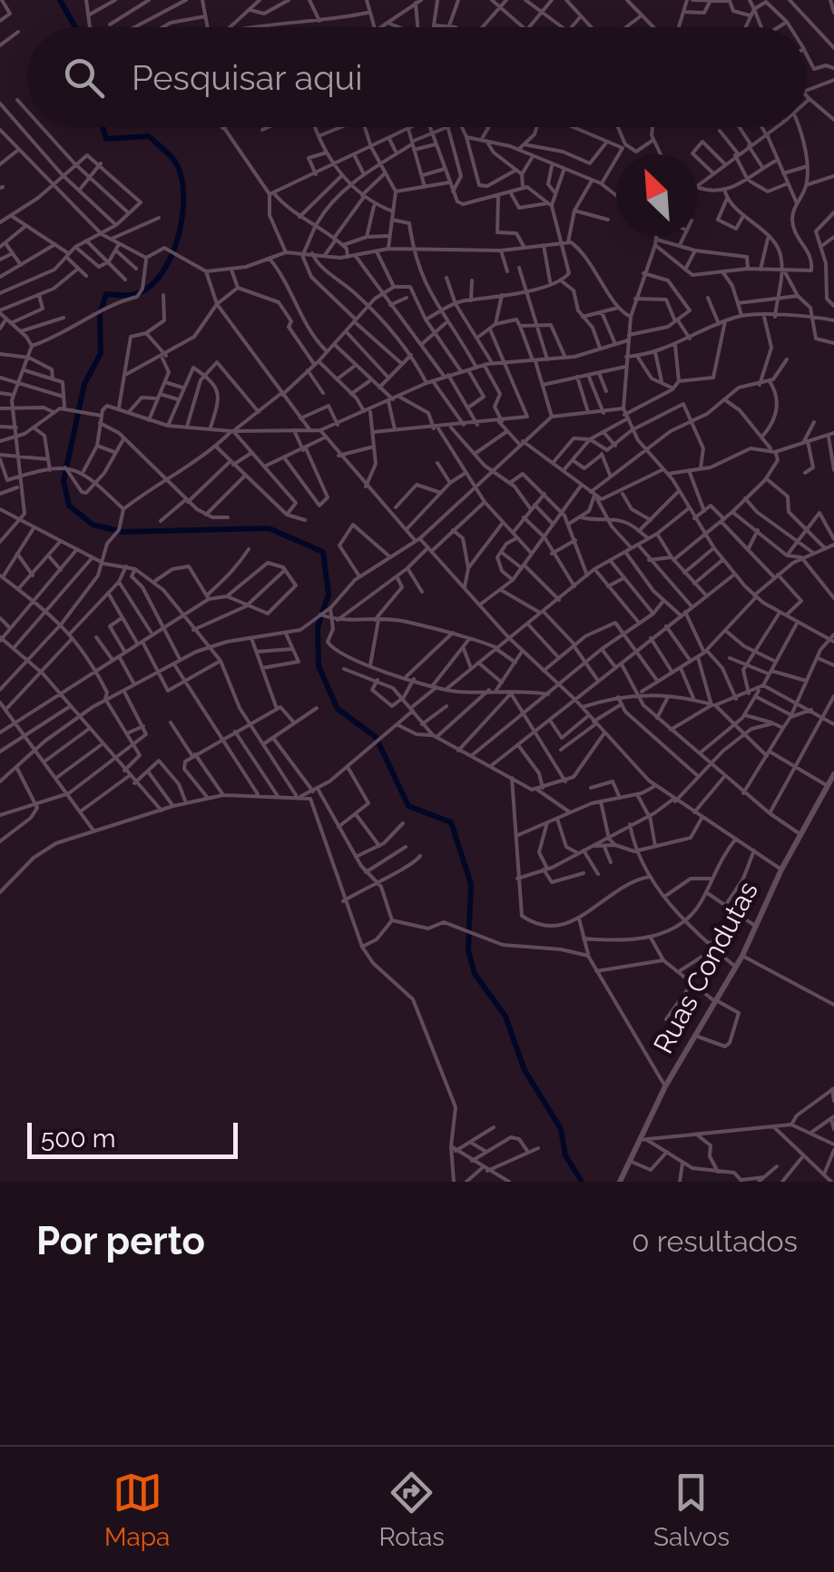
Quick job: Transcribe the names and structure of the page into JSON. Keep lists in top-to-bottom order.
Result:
{
  "streets": {
    "street": ["Ruas Condutas"]
  },
  "scale_bar": "500 m",
  "north": "top left",
  "page": {
    "search": "Pesquisar aqui",
    "scale": "500 m",
    "heading": ["Por perto", "0 resultados"],
    "nav": ["Mapa", "Rotas", "Salvos"]
  }
}
